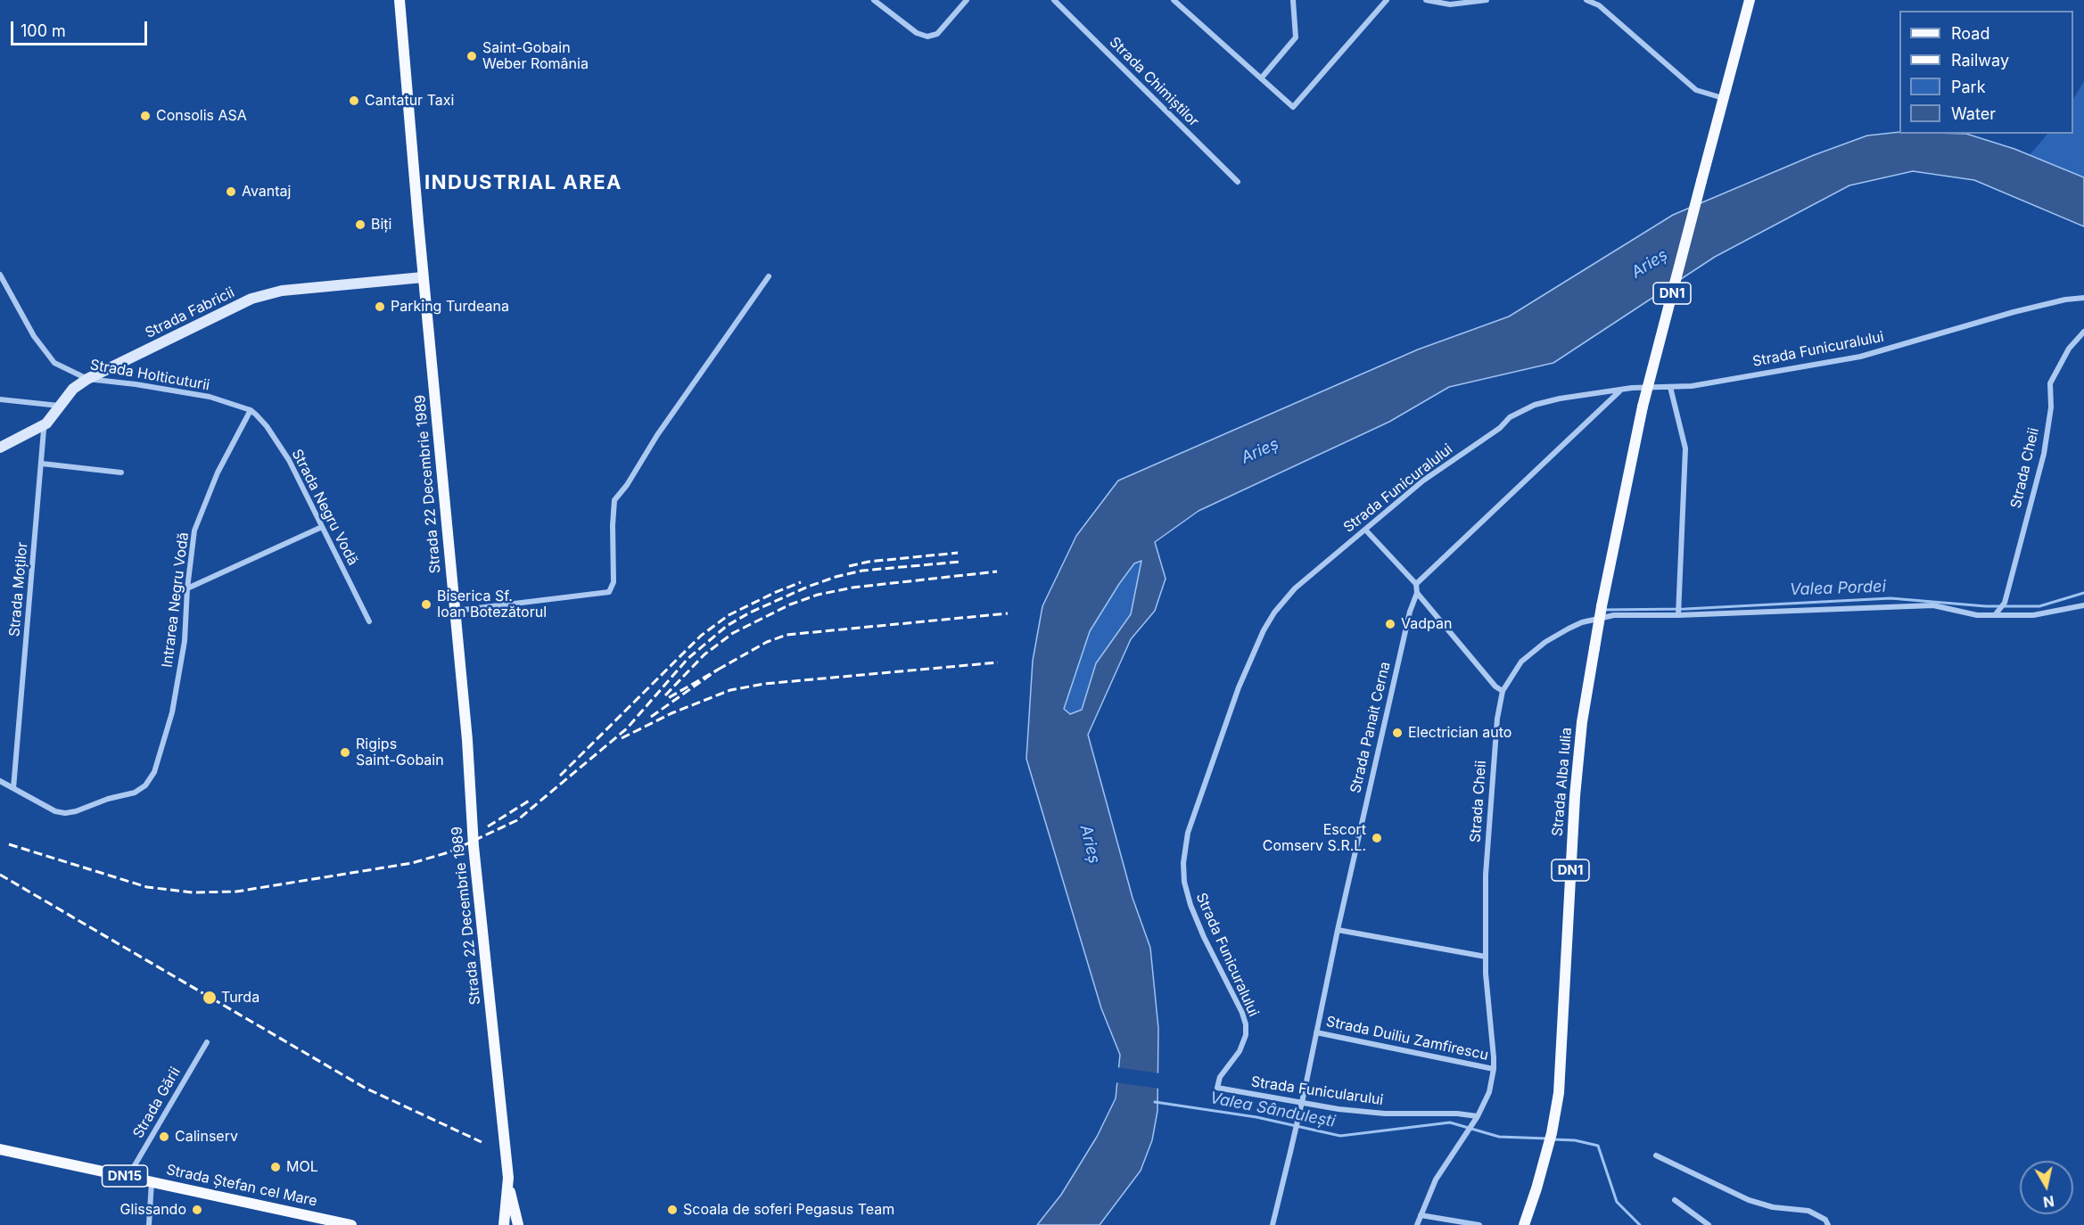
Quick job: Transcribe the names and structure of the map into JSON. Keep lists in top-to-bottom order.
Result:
{
  "streets": {
    "main road": [
      "DN1",
      "Strada 22 Decembrie 1989",
      "Strada Alba Iulia",
      "DN15",
      "Strada Ștefan cel Mare"
    ],
    "street": [
      "Strada Chimiștilor",
      "Strada Fabricii",
      "Strada Funicuralului",
      "Strada Holticuturii",
      "Strada Cheii",
      "Strada Negru Vodă",
      "Strada Moților",
      "Intrarea Negru Vodă",
      "Strada Panait Cerna",
      "Strada Duiliu Zamfirescu",
      "Strada Funicularului",
      "Strada Gării"
    ]
  },
  "crossings": [
    ["DN1", "Strada Alba Iulia"],
    ["Strada Fabricii", "Strada Holticuturii"],
    ["Strada Fabricii", "Strada 22 Decembrie 1989"],
    ["Strada Fabricii", "Strada Moților"],
    ["Strada Funicuralului", "Strada Funicularului"],
    ["Strada Holticuturii", "Strada Negru Vodă"],
    ["Strada Holticuturii", "Intrarea Negru Vodă"],
    ["Strada Cheii", "Strada Duiliu Zamfirescu"],
    ["Strada Cheii", "Strada Funicularului"],
    ["Strada Negru Vodă", "Intrarea Negru Vodă"],
    ["Strada Moților", "Intrarea Negru Vodă"],
    ["Strada Panait Cerna", "Strada Duiliu Zamfirescu"],
    ["Strada Gării", "Strada Ștefan cel Mare"]
  ],
  "districts": ["INDUSTRIAL AREA"],
  "water": ["Arieș", "Valea Pordei", "Valea Sândulești"],
  "places": [
    "Saint-Gobain Weber România",
    "Cantatur Taxi",
    "Consolis ASA",
    "Avantaj",
    "Biți",
    "Parking Turdeana",
    "Biserica Sf. Ioan Botezătorul",
    "Vadpan",
    "Electrician auto",
    "Rigips Saint-Gobain",
    "Escort Comserv S.R.L.",
    "Turda",
    "Calinserv",
    "MOL",
    "Glissando",
    "Scoala de soferi Pegasus Team"
  ],
  "legend": [
    "Road",
    "Railway",
    "Park",
    "Water"
  ],
  "scale_bar": "100 m",
  "north": "bottom"
}
